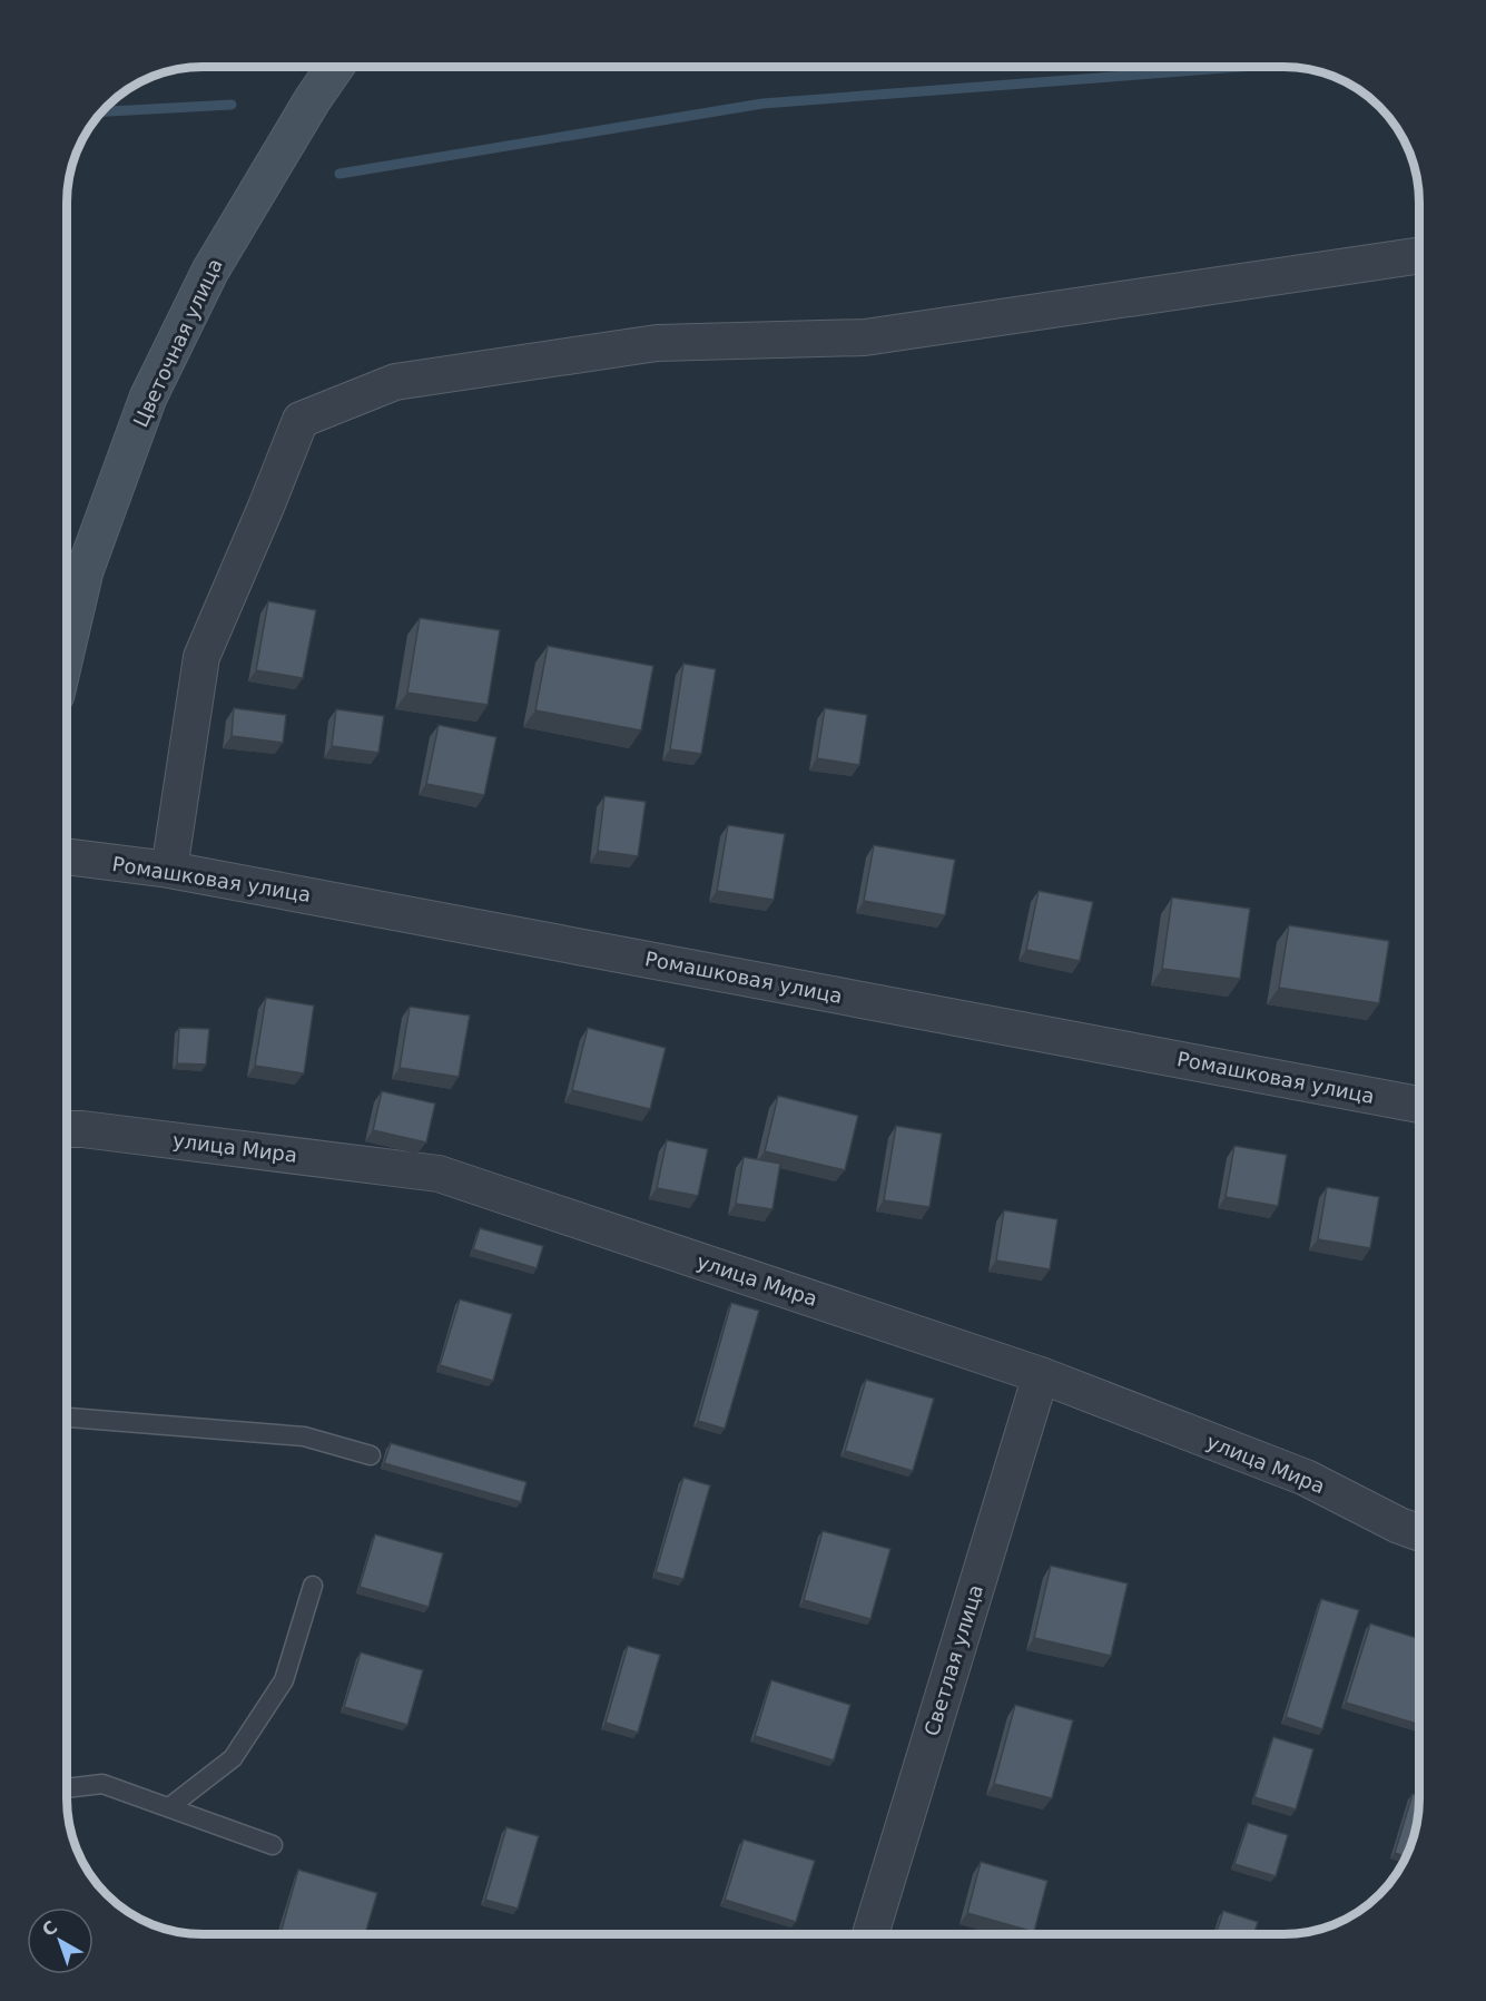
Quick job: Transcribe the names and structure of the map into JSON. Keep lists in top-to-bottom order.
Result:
{
  "streets": {
    "main road": ["Цветочная улица"],
    "street": ["Ромашковая улица", "улица Мира", "Светлая улица"]
  },
  "crossings": [
    ["улица Мира", "Светлая улица"]
  ],
  "north": "top left"
}
